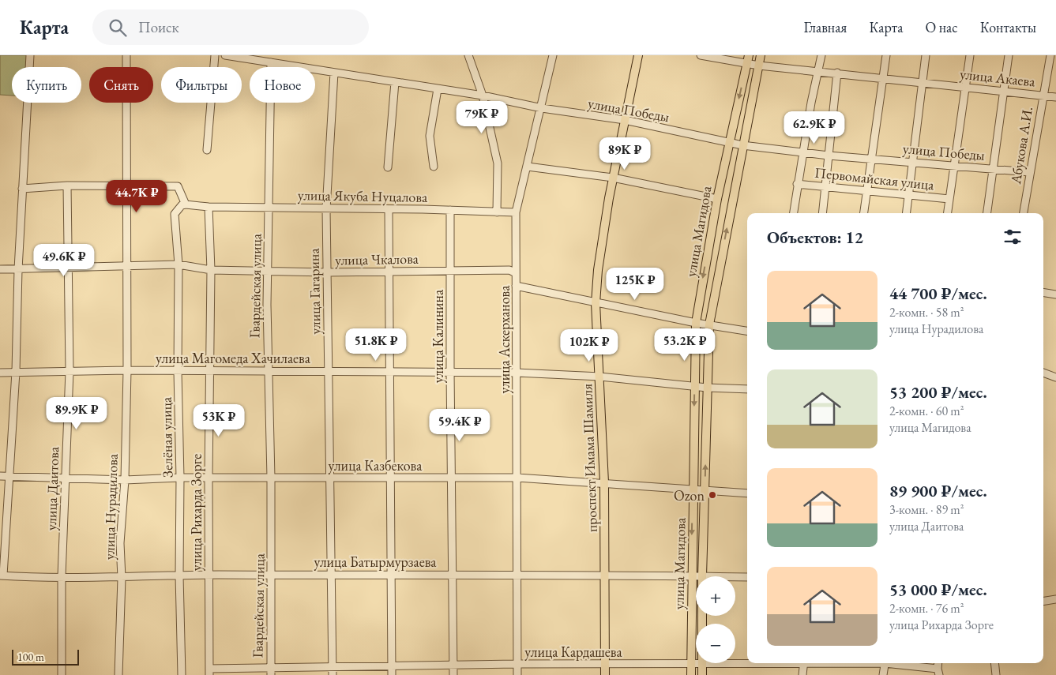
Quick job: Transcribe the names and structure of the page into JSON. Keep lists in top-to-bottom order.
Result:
{
  "streets": {
    "main road": ["улица Магидова", "проспект Имама Шамиля"],
    "street": [
      "улица Акаева",
      "улица Победы",
      "Абукова А.И.",
      "Первомайская улица",
      "улица Якуба Нуцалова",
      "улица Чкалова",
      "Гвардейская улица",
      "улица Гагарина",
      "улица Калинина",
      "улица Аскерханова",
      "улица Магомеда Хачилаева",
      "Зелёная улица",
      "улица Казбекова",
      "улица Даитова",
      "улица Нурадилова",
      "улица Рихарда Зорге",
      "улица Батырмурзаева",
      "улица Кардашева"
    ]
  },
  "crossings": [
    ["улица Акаева", "Абукова А.И."],
    ["улица Акаева", "улица Магидова"],
    ["улица Победы", "Абукова А.И."],
    ["улица Победы", "улица Магидова"],
    ["улица Победы", "Гвардейская улица"],
    ["улица Победы", "улица Гагарина"],
    ["улица Победы", "улица Аскерханова"],
    ["улица Победы", "проспект Имама Шамиля"],
    ["улица Якуба Нуцалова", "Гвардейская улица"],
    ["улица Якуба Нуцалова", "улица Гагарина"],
    ["улица Якуба Нуцалова", "улица Калинина"],
    ["улица Якуба Нуцалова", "улица Аскерханова"],
    ["улица Якуба Нуцалова", "Зелёная улица"],
    ["улица Якуба Нуцалова", "улица Рихарда Зорге"],
    ["улица Магидова", "улица Магомеда Хачилаева"],
    ["улица Магидова", "улица Казбекова"],
    ["улица Магидова", "улица Батырмурзаева"],
    ["улица Магидова", "улица Кардашева"],
    ["улица Чкалова", "Гвардейская улица"],
    ["улица Чкалова", "улица Гагарина"],
    ["улица Чкалова", "улица Калинина"],
    ["улица Чкалова", "улица Аскерханова"],
    ["улица Чкалова", "Зелёная улица"],
    ["улица Чкалова", "улица Даитова"],
    ["улица Чкалова", "улица Нурадилова"],
    ["улица Чкалова", "улица Рихарда Зорге"],
    ["Гвардейская улица", "улица Магомеда Хачилаева"],
    ["Гвардейская улица", "улица Казбекова"],
    ["Гвардейская улица", "улица Батырмурзаева"],
    ["Гвардейская улица", "улица Кардашева"],
    ["улица Гагарина", "улица Магомеда Хачилаева"],
    ["улица Гагарина", "улица Казбекова"],
    ["улица Гагарина", "улица Батырмурзаева"],
    ["улица Гагарина", "улица Кардашева"],
    ["улица Калинина", "улица Магомеда Хачилаева"],
    ["улица Калинина", "улица Казбекова"],
    ["улица Калинина", "улица Батырмурзаева"],
    ["улица Калинина", "улица Кардашева"],
    ["улица Аскерханова", "улица Магомеда Хачилаева"],
    ["улица Аскерханова", "улица Казбекова"],
    ["улица Аскерханова", "улица Батырмурзаева"],
    ["улица Аскерханова", "улица Кардашева"],
    ["улица Магомеда Хачилаева", "Зелёная улица"],
    ["улица Магомеда Хачилаева", "проспект Имама Шамиля"],
    ["улица Магомеда Хачилаева", "улица Даитова"],
    ["улица Магомеда Хачилаева", "улица Нурадилова"],
    ["улица Магомеда Хачилаева", "улица Рихарда Зорге"],
    ["Зелёная улица", "улица Казбекова"],
    ["Зелёная улица", "улица Батырмурзаева"],
    ["проспект Имама Шамиля", "улица Казбекова"],
    ["проспект Имама Шамиля", "улица Батырмурзаева"],
    ["проспект Имама Шамиля", "улица Кардашева"],
    ["улица Казбекова", "улица Даитова"],
    ["улица Казбекова", "улица Нурадилова"],
    ["улица Казбекова", "улица Рихарда Зорге"],
    ["улица Даитова", "улица Батырмурзаева"],
    ["улица Нурадилова", "улица Батырмурзаева"],
    ["улица Рихарда Зорге", "улица Батырмурзаева"],
    ["улица Рихарда Зорге", "улица Кардашева"]
  ],
  "places": ["Ozon"],
  "scale_bar": "100 m",
  "page": {
    "header": "Карта",
    "search": "Поиск",
    "nav": [
      "Главная",
      "Карта",
      "О нас",
      "Контакты"
    ],
    "chip": [
      "Купить",
      "Снять",
      "Фильтры",
      "Новое"
    ],
    "price": [
      "79K ₽",
      "62.9K ₽",
      "89K ₽",
      "44.7K ₽",
      "49.6K ₽",
      "125K ₽",
      "51.8K ₽",
      "53.2K ₽",
      "102K ₽",
      "89.9K ₽",
      "53K ₽",
      "59.4K ₽"
    ],
    "heading": "Объектов: 12",
    "list": [
      {
        "name": "44 700 ₽/мес.",
        "note": "2-комн. · 58 m² · улица Нурадилова"
      },
      {
        "name": "53 200 ₽/мес.",
        "note": "2-комн. · 60 m² · улица Магидова"
      },
      {
        "name": "89 900 ₽/мес.",
        "note": "3-комн. · 89 m² · улица Даитова"
      },
      {
        "name": "53 000 ₽/мес.",
        "note": "2-комн. · 76 m² · улица Рихарда Зорге"
      }
    ],
    "map_buttons": ["+", "−"],
    "scale": "100 m"
  }
}
